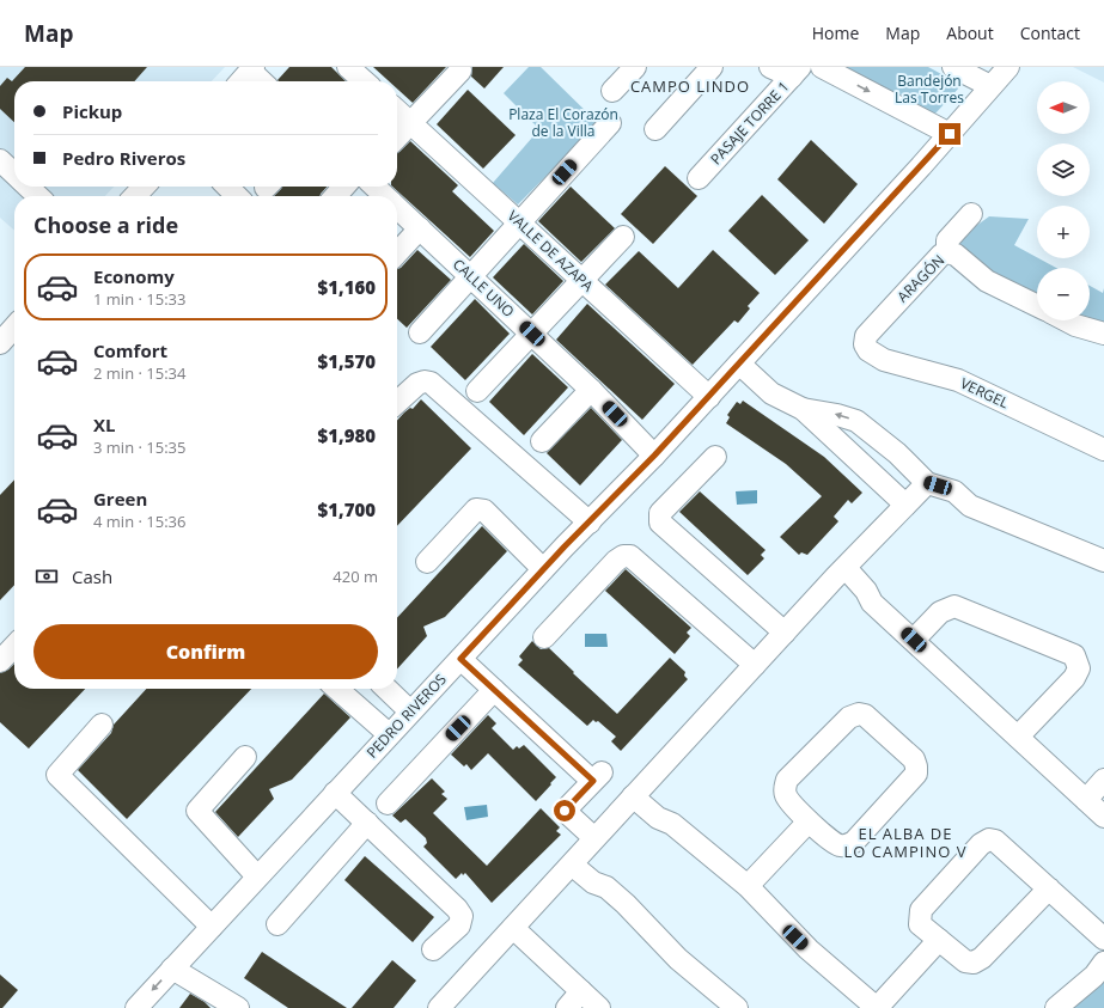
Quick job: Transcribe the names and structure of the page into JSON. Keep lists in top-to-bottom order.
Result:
{
  "streets": {
    "street": [
      "PASAJE TORRE 1",
      "VALLE DE AZAPA",
      "ARAGÓN",
      "CALLE UNO",
      "VERGEL",
      "PEDRO RIVEROS"
    ]
  },
  "crossings": [
    ["VALLE DE AZAPA", "PEDRO RIVEROS"],
    ["ARAGÓN", "VERGEL"],
    ["CALLE UNO", "PEDRO RIVEROS"]
  ],
  "districts": ["CAMPO LINDO", "EL ALBA DE LO CAMPINO V"],
  "parks": ["Bandejón Las Torres", "Plaza El Corazón de la Villa"],
  "north": "left",
  "page": {
    "header": "Map",
    "nav": [
      "Home",
      "Map",
      "About",
      "Contact"
    ],
    "map_buttons": ["+", "−"],
    "banner": ["Pickup", "Pedro Riveros"],
    "heading": "Choose a ride",
    "list": [
      {
        "name": "Economy",
        "note": "1 min · 15:33",
        "value": "$1,160"
      },
      {
        "name": "Comfort",
        "note": "2 min · 15:34",
        "value": "$1,570"
      },
      {
        "name": "XL",
        "note": "3 min · 15:35",
        "value": "$1,980"
      },
      {
        "name": "Green",
        "note": "4 min · 15:36",
        "value": "$1,700"
      }
    ],
    "pay": ["Cash", "420 m"],
    "buttons": "Confirm"
  }
}
